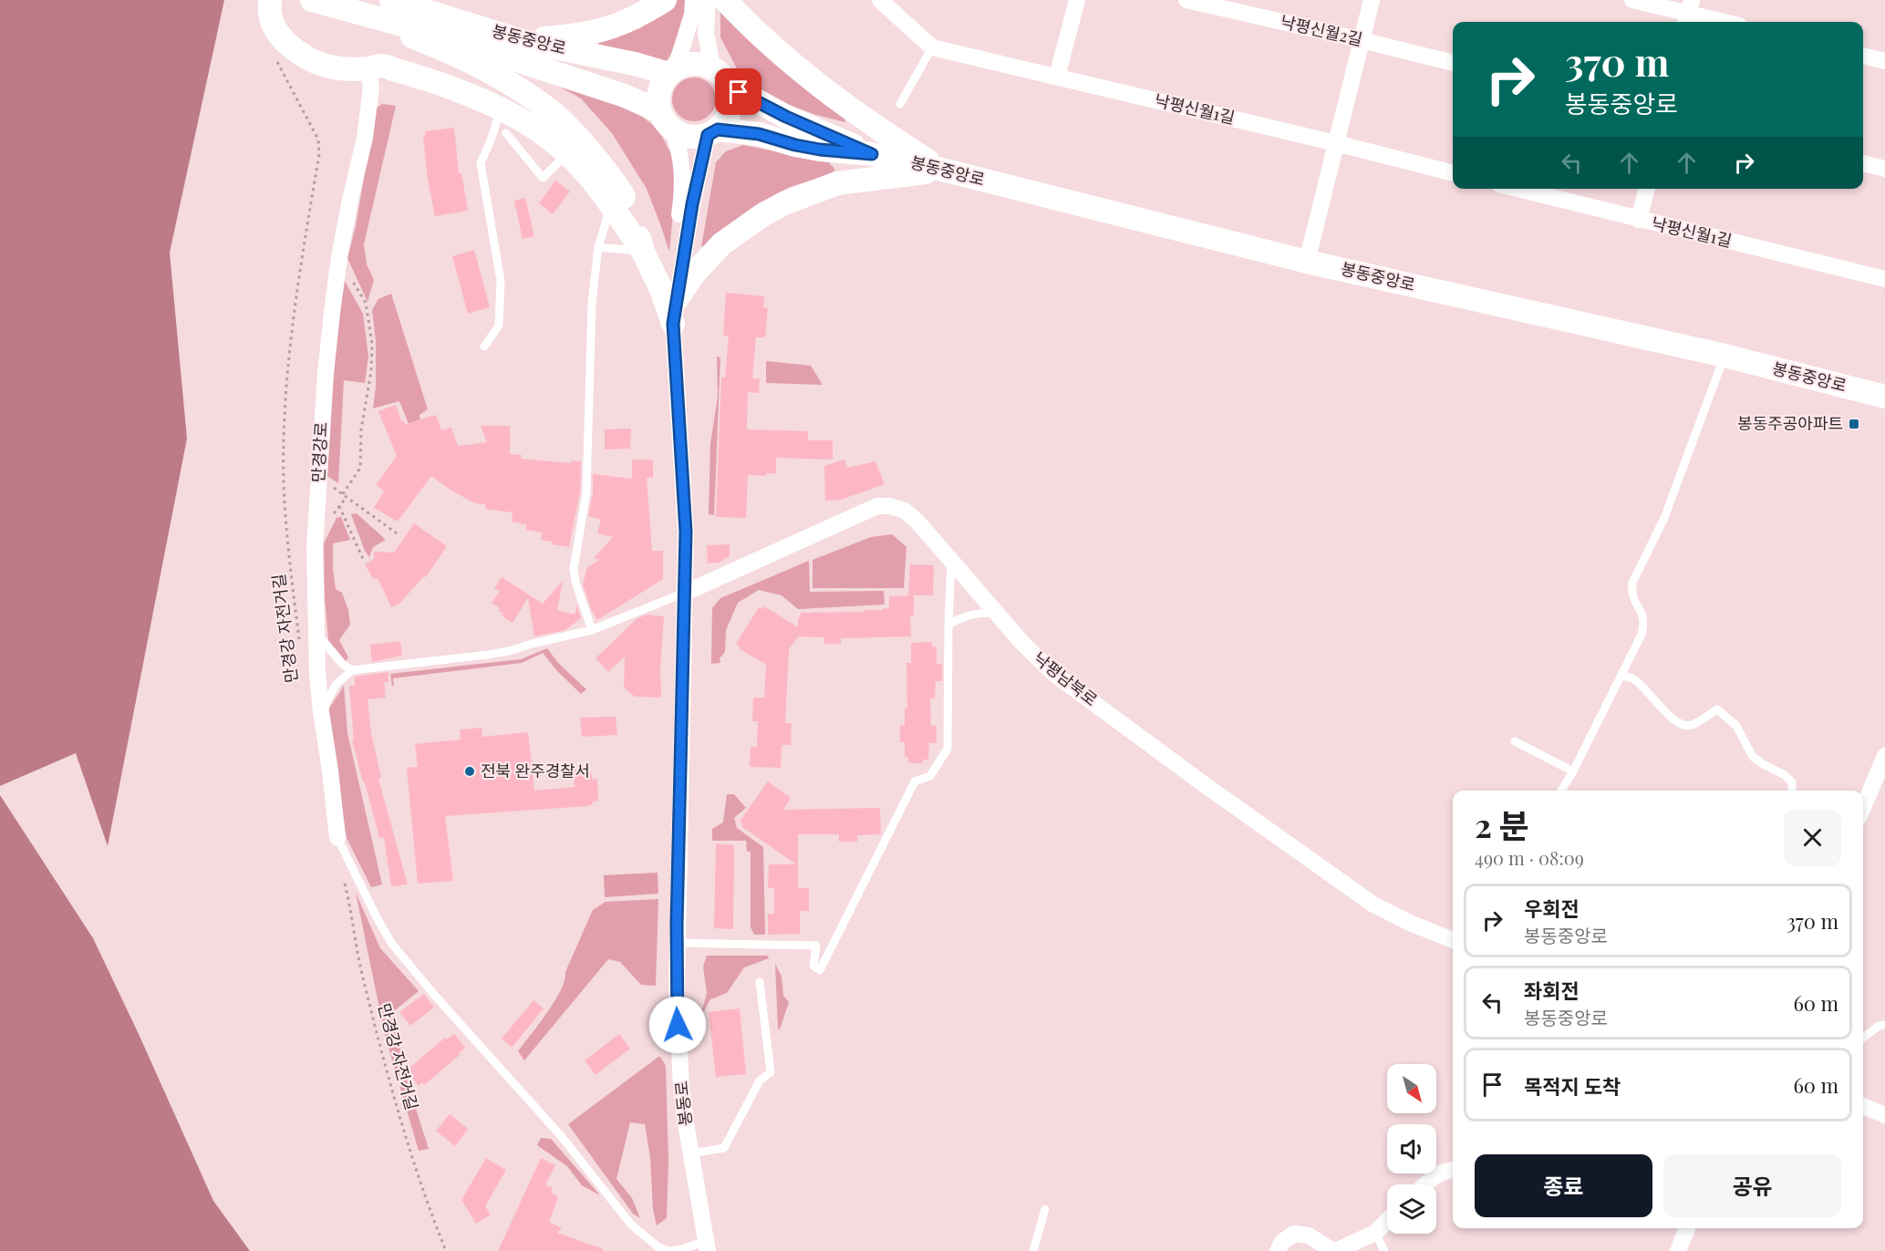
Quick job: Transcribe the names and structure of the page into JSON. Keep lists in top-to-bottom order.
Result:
{
  "streets": {
    "street": [
      "낙평신월2길",
      "봉동중앙로",
      "낙평신월1길",
      "만경강로",
      "낙평남북로",
      "봉동로"
    ],
    "path": ["만경강 자전거길"]
  },
  "crossings": [
    ["봉동중앙로", "봉동로"],
    ["낙평남북로", "봉동로"]
  ],
  "places": {
    "transit": ["봉동주공아파트"],
    "other": ["전북 완주경찰서"]
  },
  "north": "bottom right",
  "page": {
    "turn": ["370 m", "봉동중앙로"],
    "heading": ["2 분", "490 m · 08:09"],
    "list": [
      {
        "name": "우회전",
        "note": "봉동중앙로",
        "value": "370 m"
      },
      {
        "name": "좌회전",
        "note": "봉동중앙로",
        "value": "60 m"
      },
      {
        "name": "목적지 도착",
        "value": "60 m"
      }
    ],
    "buttons": ["종료", "공유"]
  }
}
